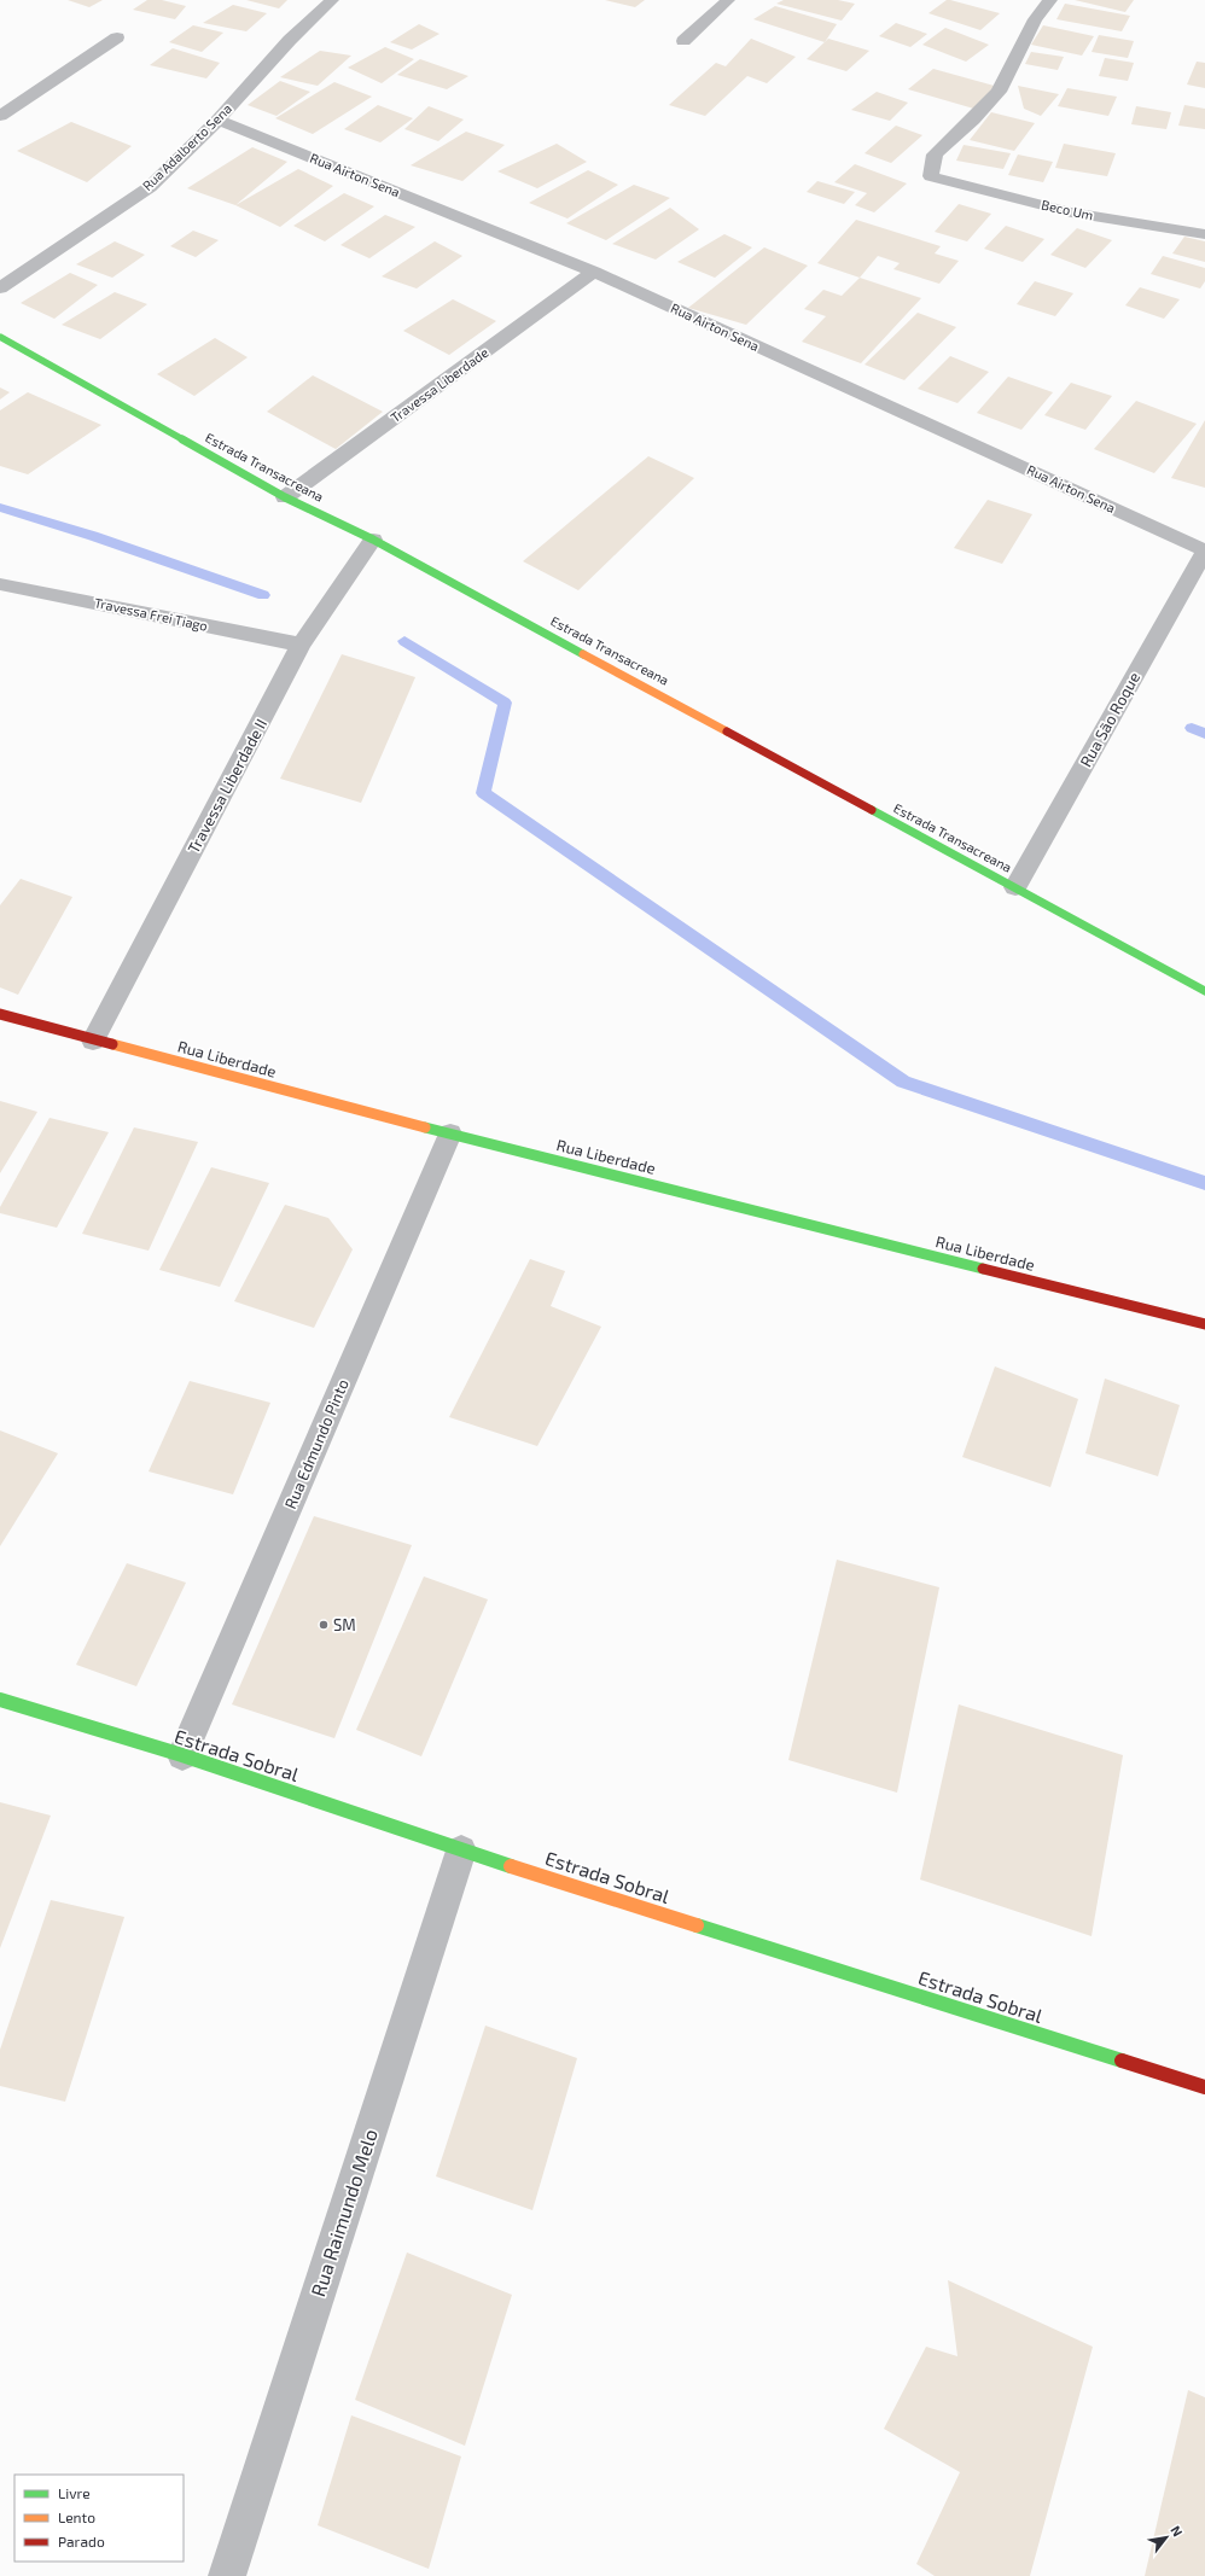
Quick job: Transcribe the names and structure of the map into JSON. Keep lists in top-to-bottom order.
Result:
{
  "streets": {
    "street": [
      "Rua Adalberto Sena",
      "Rua Airton Sena",
      "Beco Um",
      "Travessa Liberdade",
      "Estrada Transacreana",
      "Travessa Frei Tiago",
      "Rua São Roque",
      "Travessa Liberdade II",
      "Rua Liberdade",
      "Rua Edmundo Pinto",
      "Estrada Sobral",
      "Rua Raimundo Melo"
    ]
  },
  "crossings": [
    ["Rua Adalberto Sena", "Rua Airton Sena"],
    ["Rua Airton Sena", "Travessa Liberdade"],
    ["Rua Airton Sena", "Rua São Roque"],
    ["Travessa Liberdade", "Estrada Transacreana"],
    ["Estrada Transacreana", "Rua São Roque"],
    ["Estrada Transacreana", "Travessa Liberdade II"],
    ["Travessa Frei Tiago", "Travessa Liberdade II"],
    ["Travessa Liberdade II", "Rua Liberdade"],
    ["Rua Liberdade", "Rua Edmundo Pinto"],
    ["Rua Edmundo Pinto", "Estrada Sobral"],
    ["Estrada Sobral", "Rua Raimundo Melo"]
  ],
  "places": ["SM"],
  "legend": ["Livre", "Lento", "Parado"],
  "north": "top right"
}
